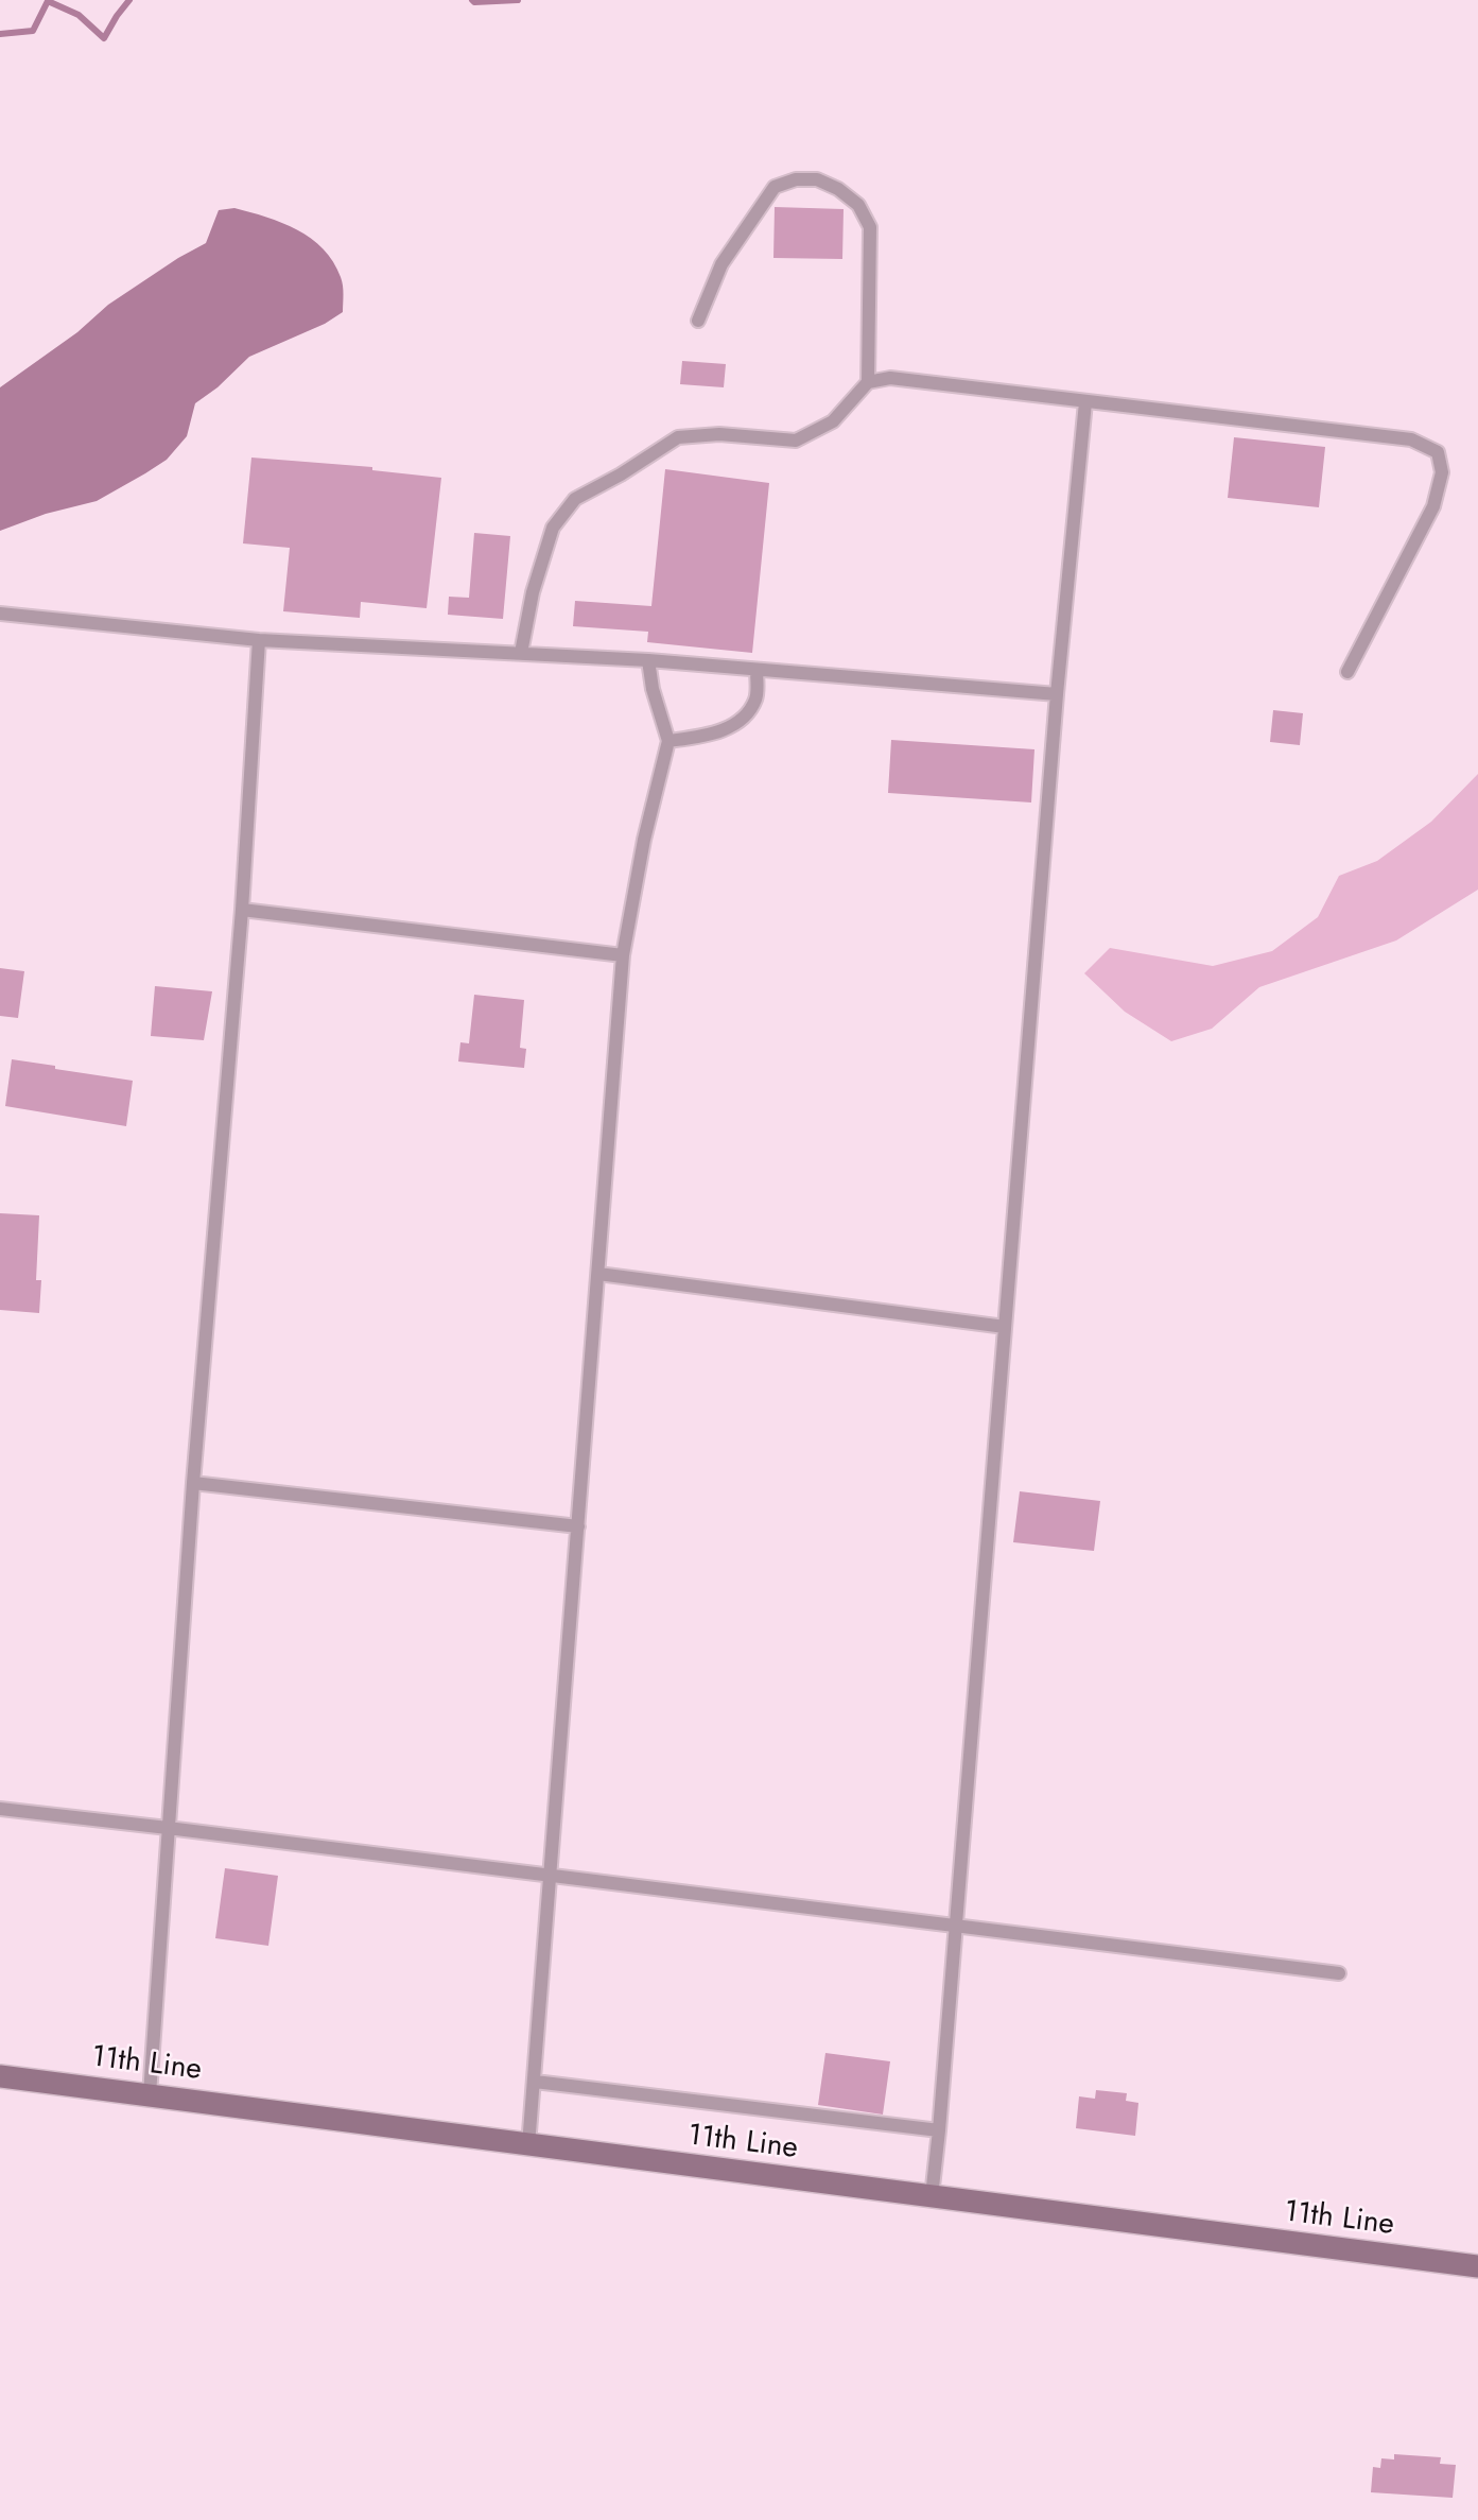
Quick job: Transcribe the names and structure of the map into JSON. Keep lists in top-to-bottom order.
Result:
{
  "streets": {
    "main road": ["11th Line"]
  }
}
